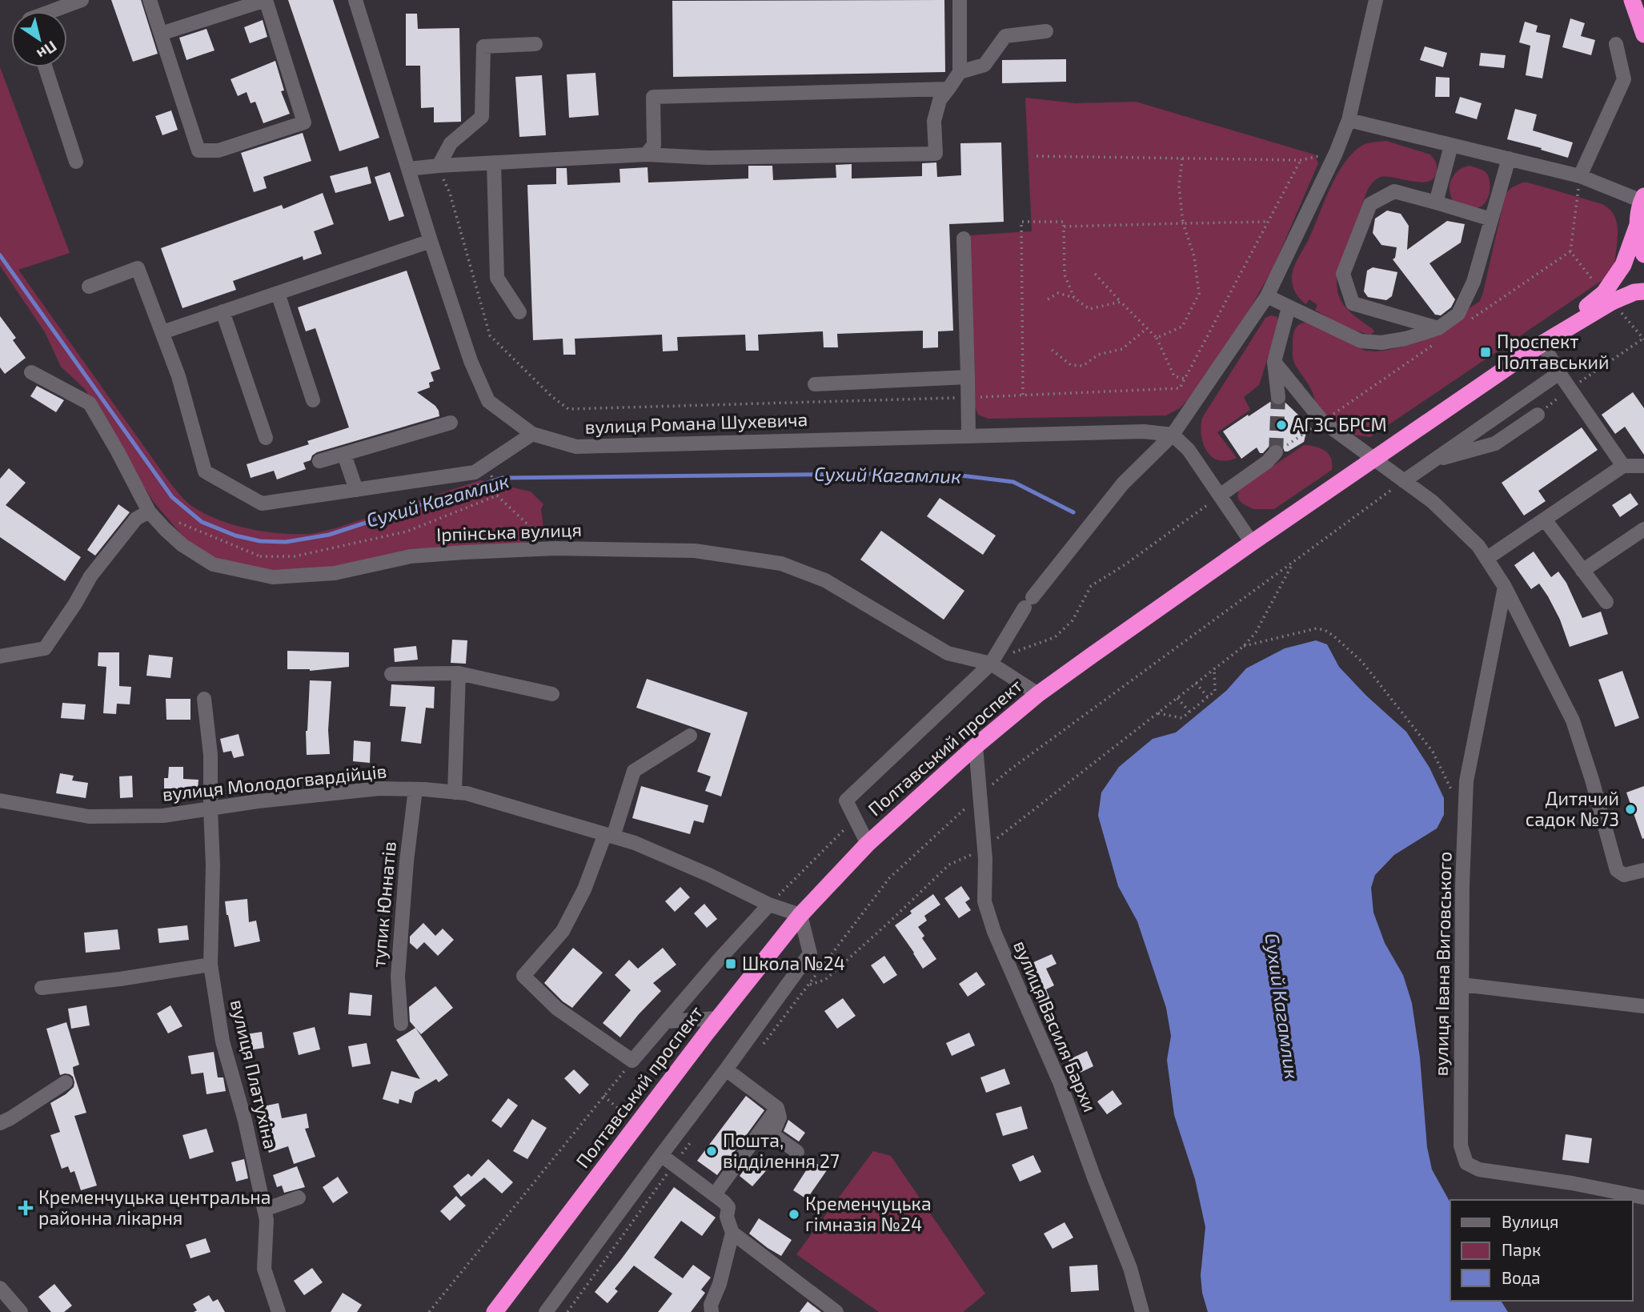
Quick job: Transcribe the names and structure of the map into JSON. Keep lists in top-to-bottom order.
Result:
{
  "streets": {
    "highway": ["Полтавський проспект"],
    "street": [
      "вулиця Романа Шухевича",
      "Ірпінська вулиця",
      "вулиця Молодогвардійців",
      "тупик Юннатів",
      "вулиця Івана Виговського",
      "вулиця Василя Бархи",
      "вулиця Платухіна"
    ]
  },
  "crossings": [
    ["Ірпінська вулиця", "Полтавський проспект"],
    ["Полтавський проспект", "вулиця Молодогвардійців"],
    ["Полтавський проспект", "вулиця Василя Бархи"],
    ["вулиця Молодогвардійців", "тупик Юннатів"],
    ["вулиця Молодогвардійців", "вулиця Платухіна"]
  ],
  "water": ["Сухий Кагамлик"],
  "places": {
    "transit": ["Проспект Полтавський", "Школа №24"],
    "other": [
      "АГЗС БРСМ",
      "Дитячий садок №73",
      "Пошта, відділення 27",
      "Кременчуцька гімназія №24"
    ],
    "health": ["Кременчуцька центральна районна лікарня"]
  },
  "legend": ["Вулиця", "Парк", "Вода"],
  "north": "bottom right"
}
